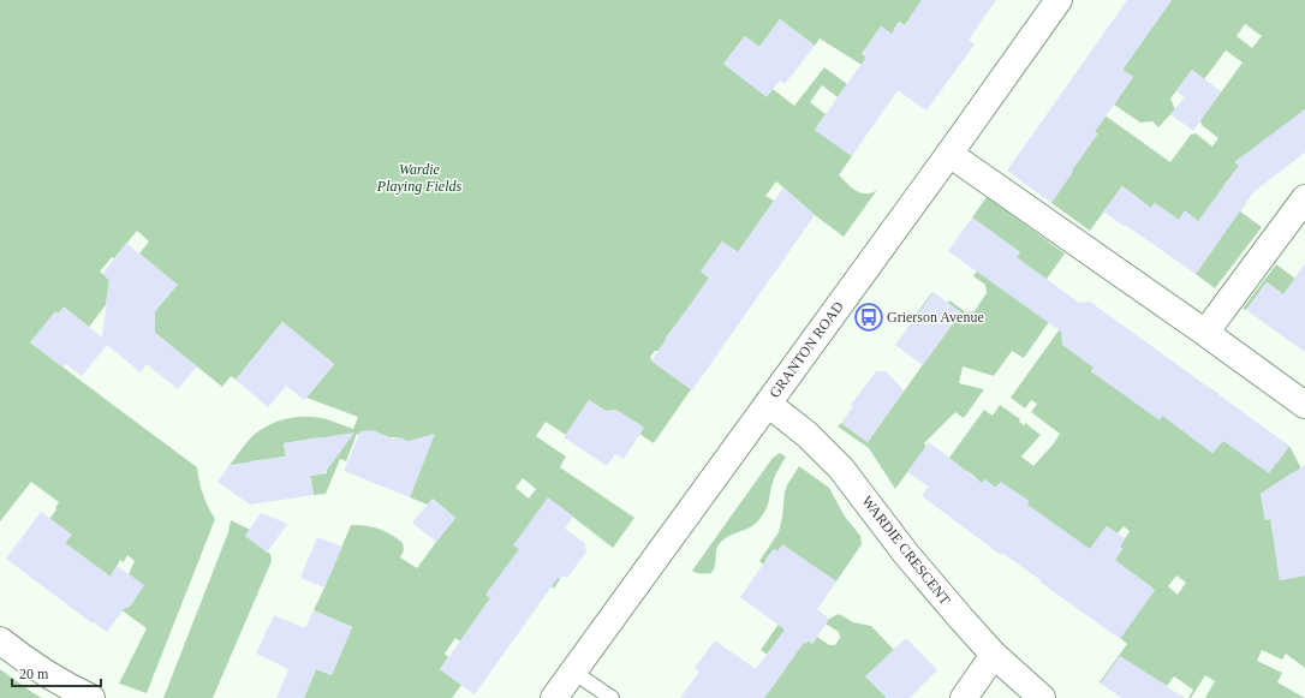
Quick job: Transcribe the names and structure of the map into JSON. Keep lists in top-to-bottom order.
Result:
{
  "streets": {
    "street": ["GRANTON ROAD", "WARDIE CRESCENT"]
  },
  "crossings": [
    ["GRANTON ROAD", "WARDIE CRESCENT"]
  ],
  "parks": ["Wardie Playing Fields"],
  "places": {
    "bus stop": ["Grierson Avenue"]
  },
  "scale_bar": "20 m"
}
